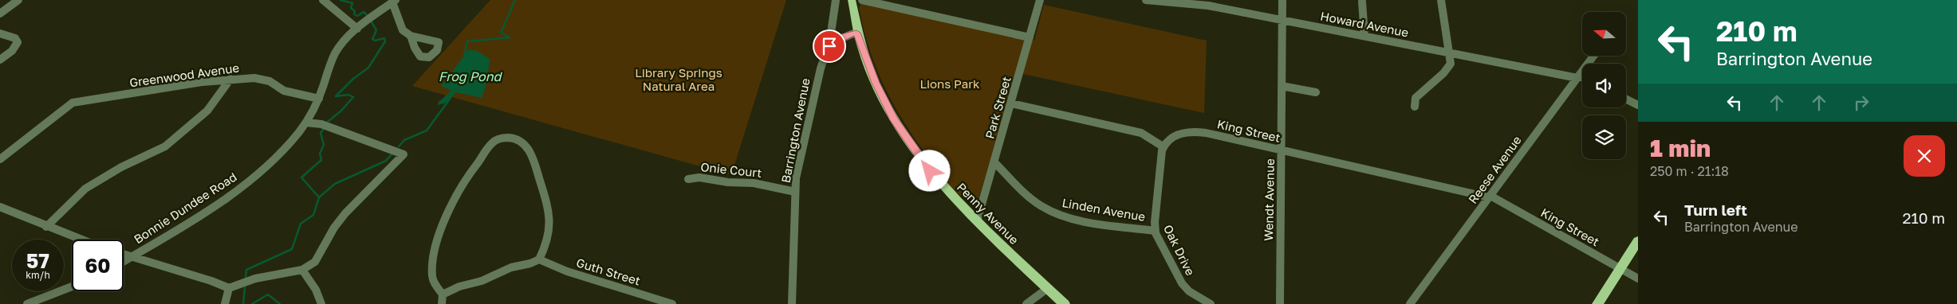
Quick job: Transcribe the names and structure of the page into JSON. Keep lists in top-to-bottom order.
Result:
{
  "streets": {
    "main road": ["Penny Avenue"],
    "street": [
      "Howard Avenue",
      "Greenwood Avenue",
      "Park Street",
      "Barrington Avenue",
      "King Street",
      "Onie Court",
      "Reese Avenue",
      "Wendt Avenue",
      "Bonnie Dundee Road",
      "Linden Avenue",
      "Oak Drive",
      "Guth Street"
    ]
  },
  "crossings": [
    ["Howard Avenue", "Reese Avenue"],
    ["Howard Avenue", "Wendt Avenue"],
    ["Greenwood Avenue", "Bonnie Dundee Road"],
    ["Park Street", "Linden Avenue"],
    ["Park Street", "Penny Avenue"],
    ["Barrington Avenue", "Onie Court"],
    ["King Street", "Reese Avenue"],
    ["King Street", "Wendt Avenue"],
    ["King Street", "Oak Drive"],
    ["Linden Avenue", "Oak Drive"]
  ],
  "water": ["Frog Pond"],
  "parks": ["Library Springs Natural Area", "Lions Park"],
  "north": "left",
  "page": {
    "turn": ["210 m", "Barrington Avenue"],
    "heading": ["1 min", "250 m · 21:18"],
    "list": [
      {
        "name": "Turn left",
        "note": "Barrington Avenue",
        "value": "210 m"
      }
    ],
    "speed": "57 km/h",
    "limit": "60"
  }
}
